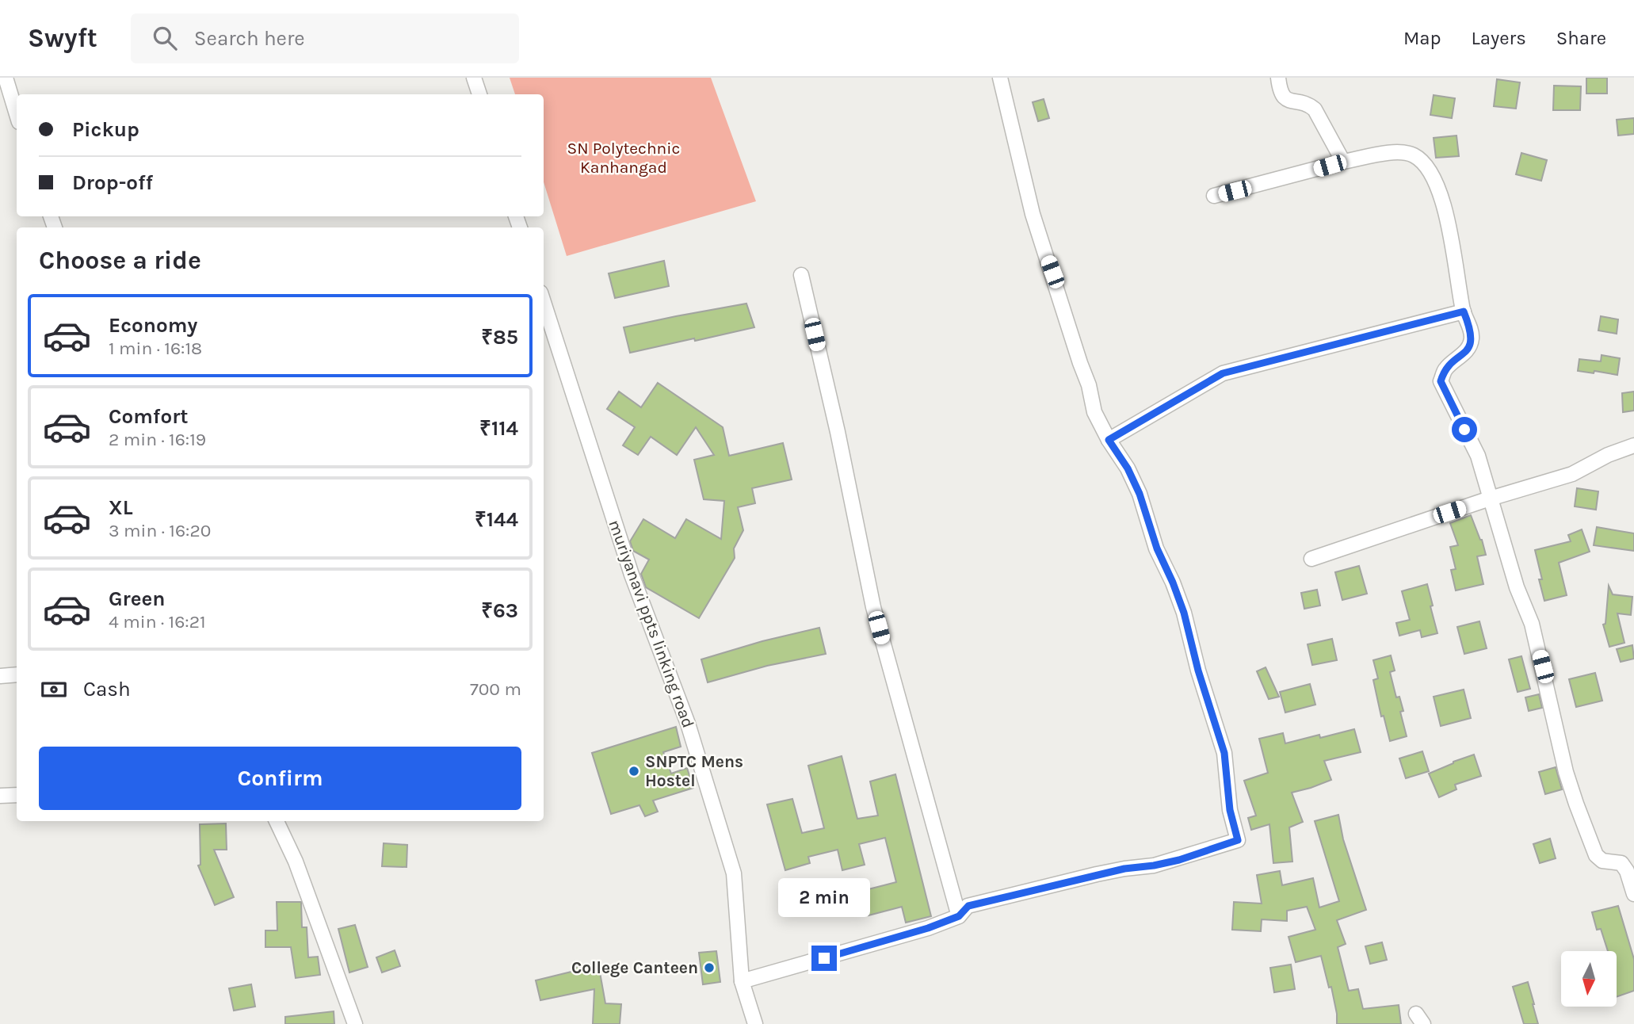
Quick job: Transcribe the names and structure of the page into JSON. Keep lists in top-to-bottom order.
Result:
{
  "streets": {
    "street": ["muriyanavi ppts linking road"]
  },
  "parks": ["SN Polytechnic Kanhangad"],
  "places": ["SNPTC Mens Hostel", "College Canteen"],
  "north": "bottom",
  "page": {
    "header": "Swyft",
    "search": "Search here",
    "nav": ["Map", "Layers", "Share"],
    "banner": ["Pickup", "Drop-off"],
    "heading": "Choose a ride",
    "list": [
      {
        "name": "Economy",
        "note": "1 min · 16:18",
        "value": "₹85"
      },
      {
        "name": "Comfort",
        "note": "2 min · 16:19",
        "value": "₹114"
      },
      {
        "name": "XL",
        "note": "3 min · 16:20",
        "value": "₹144"
      },
      {
        "name": "Green",
        "note": "4 min · 16:21",
        "value": "₹63"
      }
    ],
    "pay": ["Cash", "700 m"],
    "buttons": "Confirm",
    "bubble": "2 min"
  }
}
